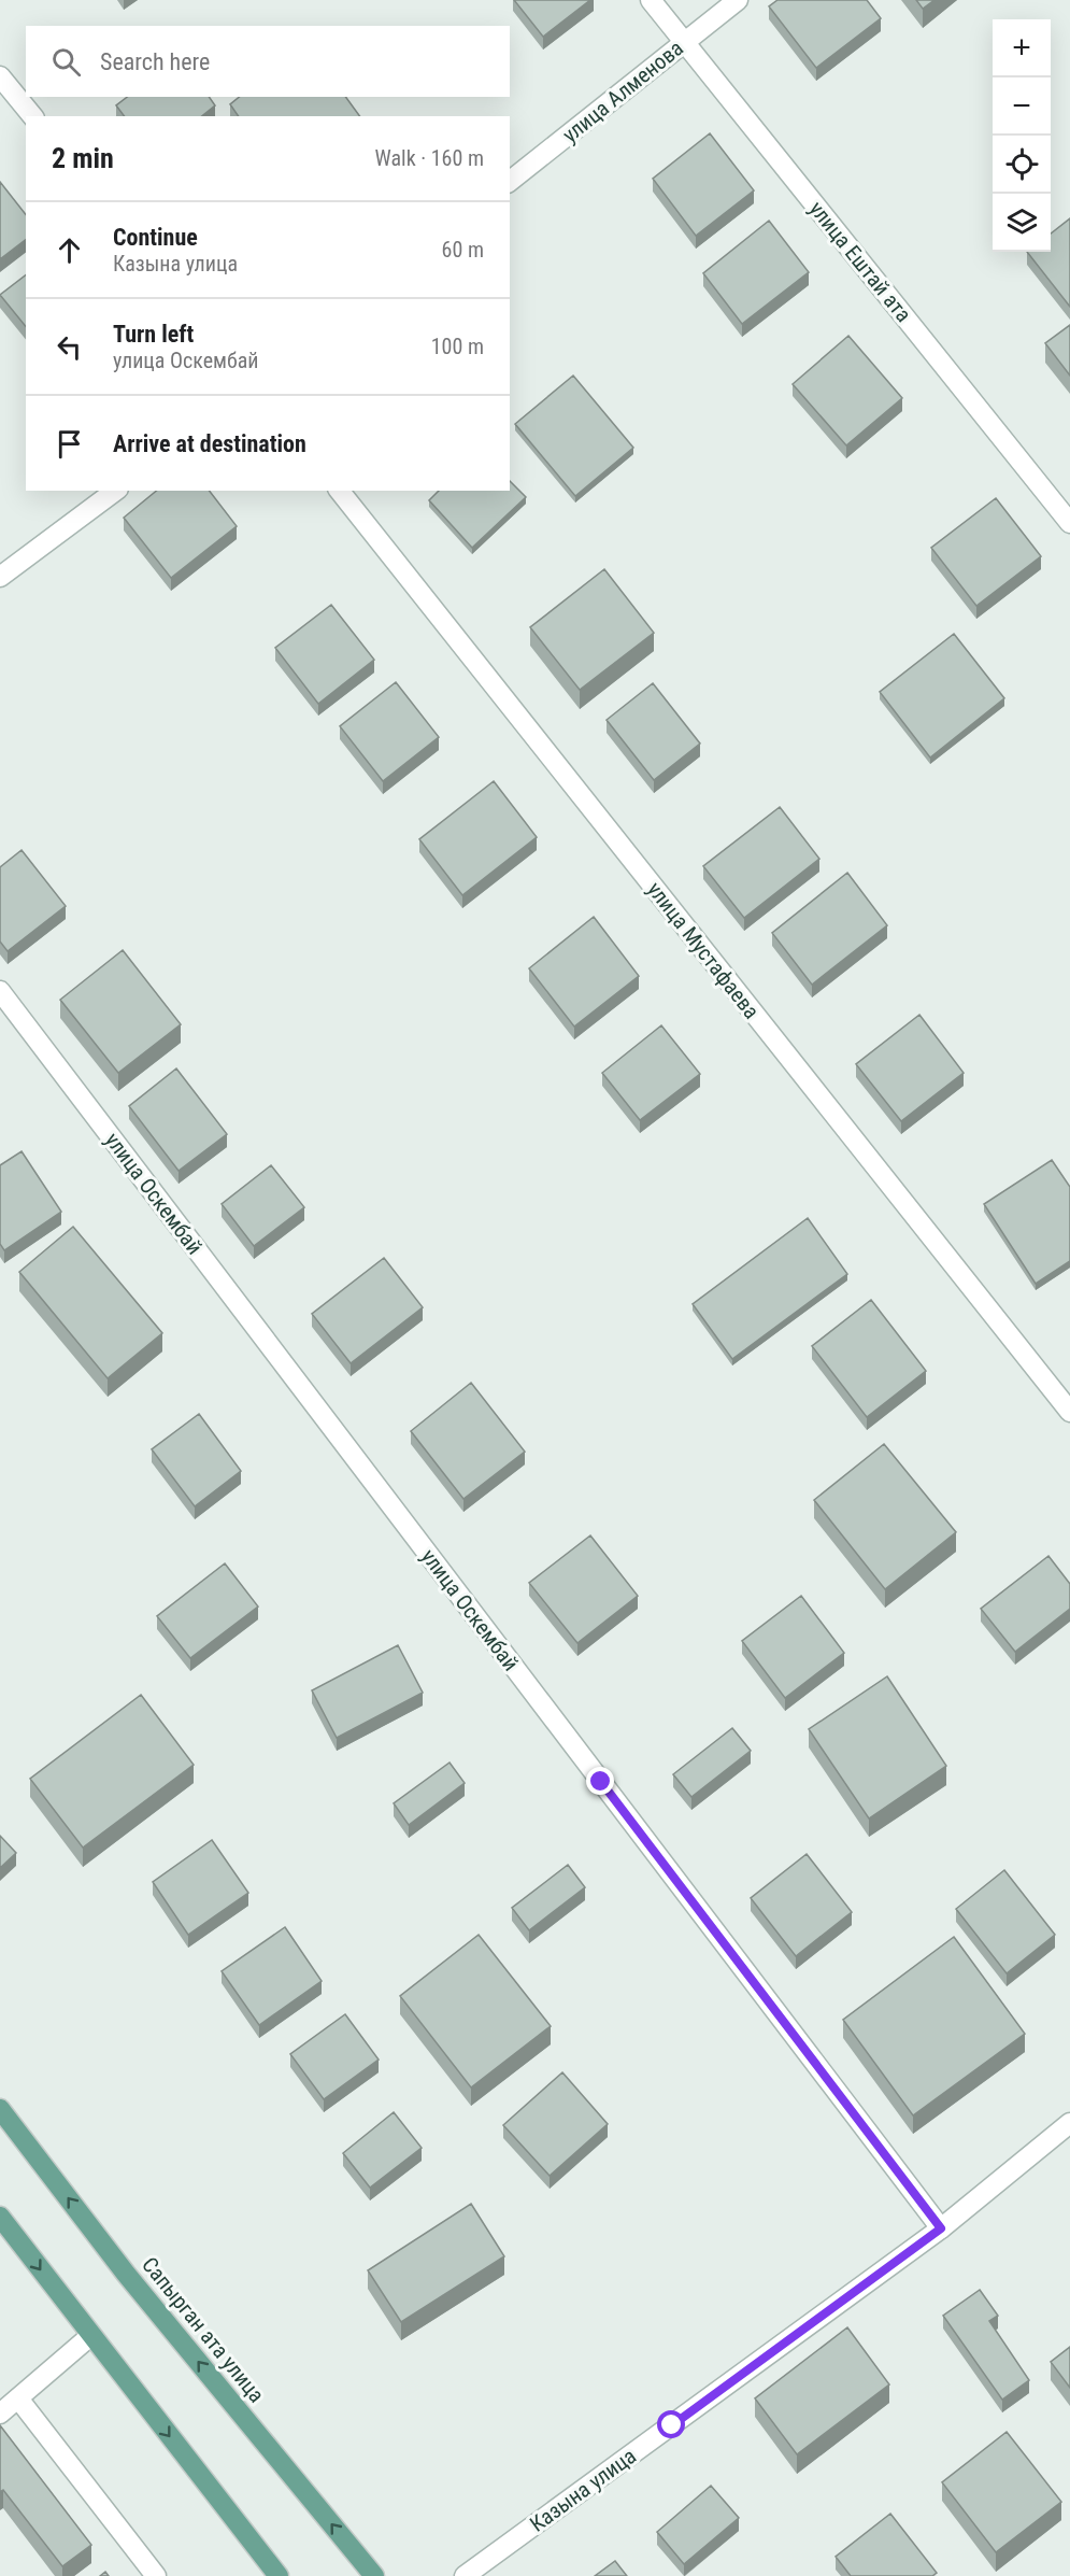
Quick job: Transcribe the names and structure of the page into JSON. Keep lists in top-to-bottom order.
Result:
{
  "streets": {
    "main road": ["Сапырган ата улица"],
    "street": [
      "улица Алменова",
      "улица Ештай ата",
      "улица Мустафаева",
      "улица Оскембай",
      "Казына улица"
    ]
  },
  "crossings": [
    ["улица Алменова", "улица Ештай ата"],
    ["улица Оскембай", "Казына улица"]
  ],
  "page": {
    "map_buttons": ["+", "−"],
    "search": "Search here",
    "heading": ["2 min", "Walk · 160 m"],
    "list": [
      ["Continue", "Казына улица", "60 m"],
      ["Turn left", "улица Оскембай", "100 m"],
      "Arrive at destination"
    ]
  }
}
